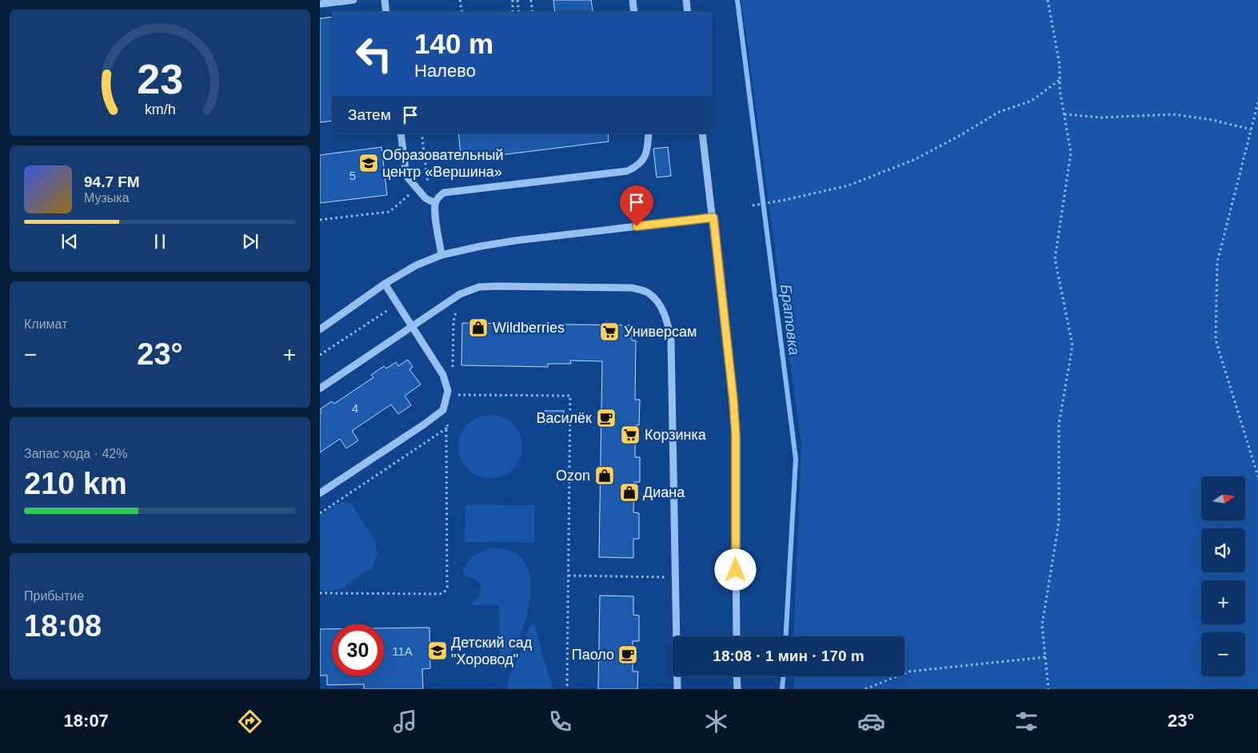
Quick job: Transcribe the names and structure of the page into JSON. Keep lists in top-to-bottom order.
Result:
{
  "water": ["Братовка"],
  "places": {
    "school or university": ["Образовательный центр «Вершина»", "Детский сад \"Хоровод\""],
    "shop": ["Wildberries", "Ozon", "Диана"],
    "supermarket": ["Универсам", "Корзинка"],
    "cafe": ["Василёк", "Паоло"]
  },
  "house_numbers": ["5", "4", "11А"],
  "north": "right",
  "page": {
    "turn": ["140 m", "Налево"],
    "then": "Затем",
    "song": ["94.7 FM", "Музыка"],
    "tile": [
      "Климат",
      ["Запас хода · 42%", "210 km"],
      ["Прибытие", "18:08"]
    ],
    "heat": ["−", "23°", "+"],
    "map_buttons": ["+", "−"],
    "limit": "30",
    "trip": "18:08 · 1 мин · 170 m",
    "tabs": ["18:07", "23°"],
    "gauge": ["23", "km/h"]
  }
}
